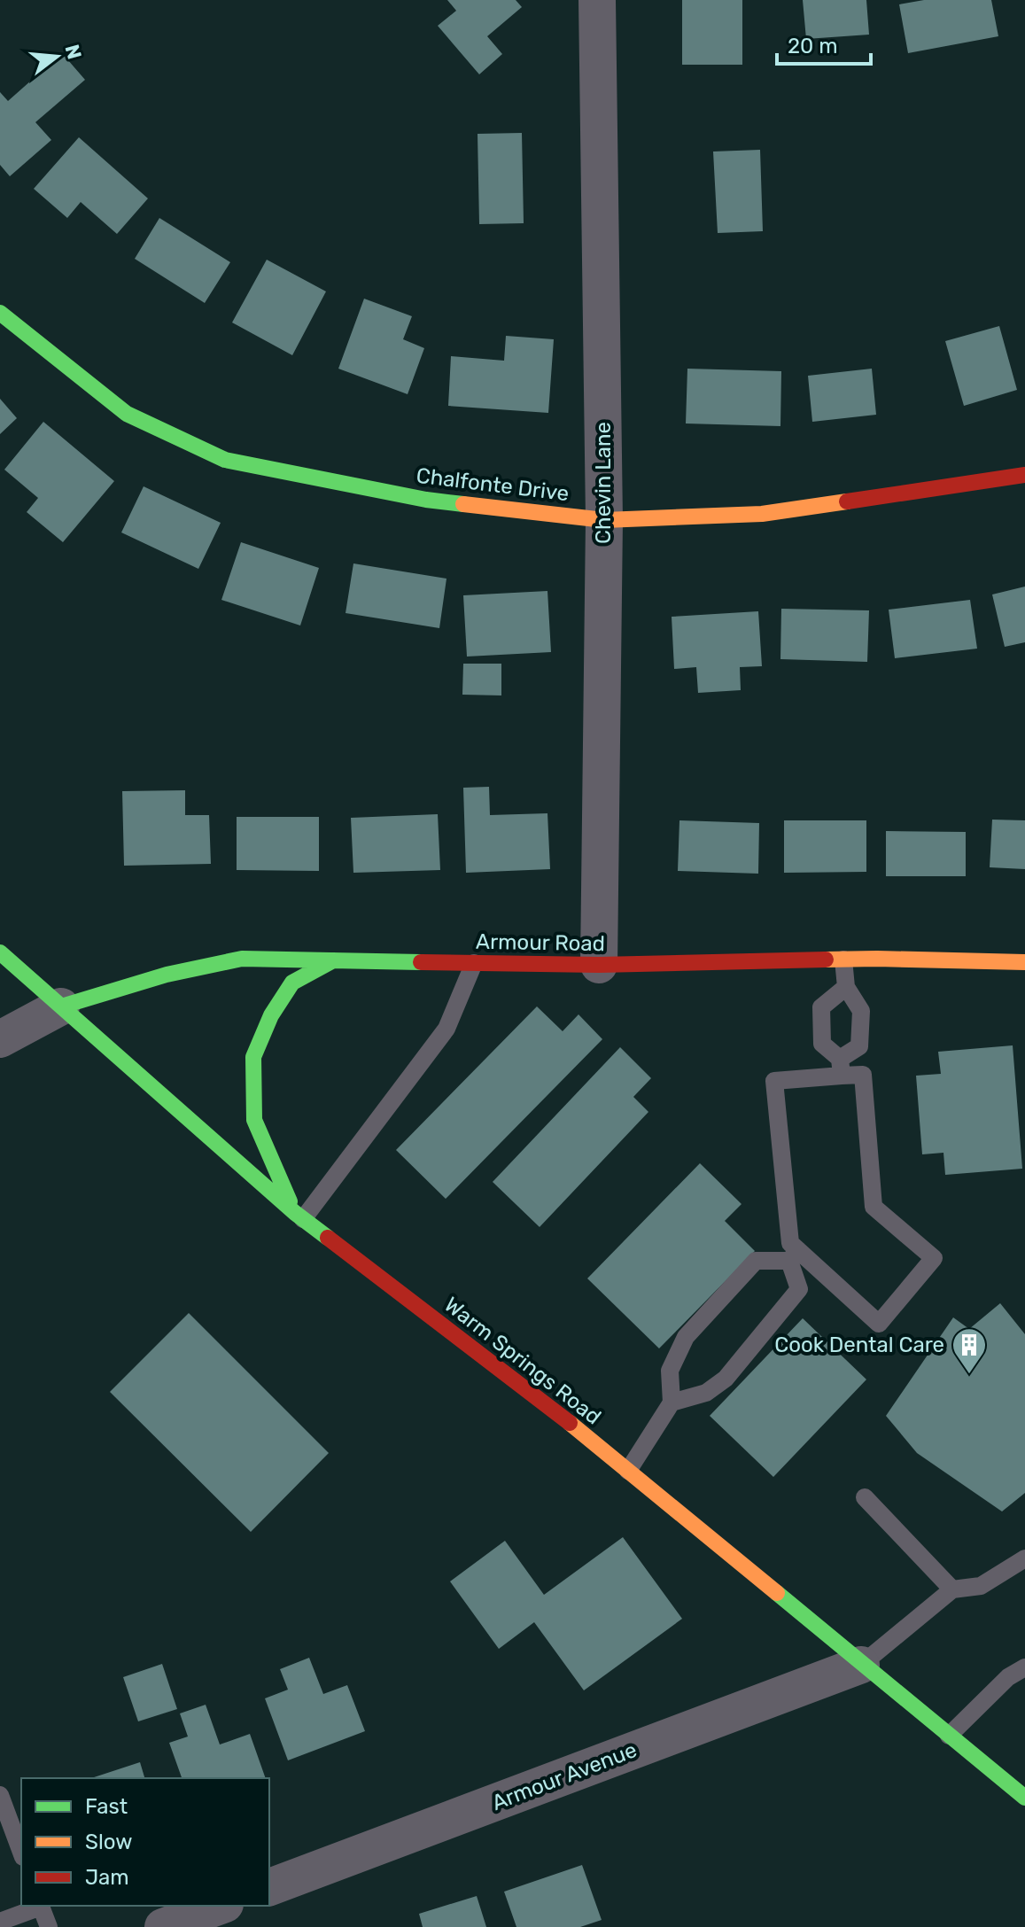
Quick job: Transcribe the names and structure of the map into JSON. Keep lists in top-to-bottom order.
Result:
{
  "streets": {
    "street": [
      "Chevin Lane",
      "Chalfonte Drive",
      "Armour Road",
      "Warm Springs Road",
      "Armour Avenue"
    ]
  },
  "crossings": [
    ["Chevin Lane", "Chalfonte Drive"],
    ["Chevin Lane", "Armour Road"],
    ["Armour Road", "Warm Springs Road"],
    ["Warm Springs Road", "Armour Avenue"]
  ],
  "places": {
    "building": ["Cook Dental Care"]
  },
  "legend": ["Fast", "Slow", "Jam"],
  "scale_bar": "20 m",
  "north": "right"
}
